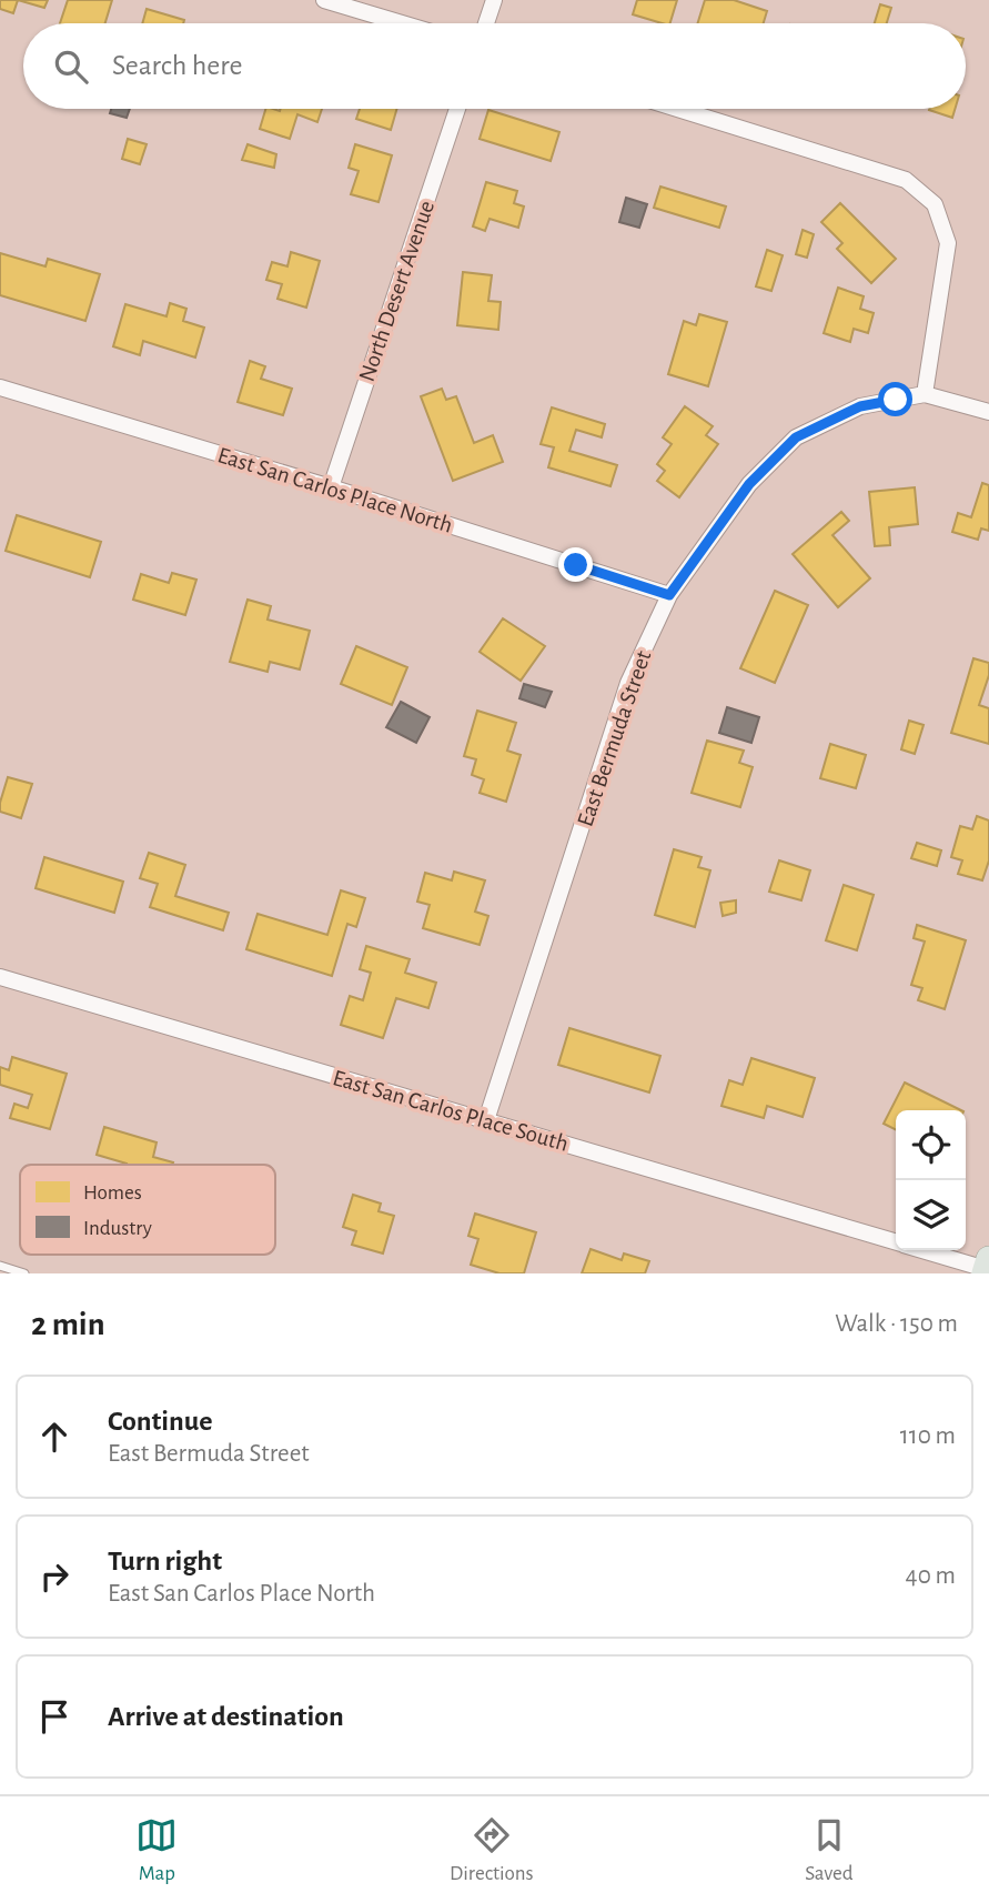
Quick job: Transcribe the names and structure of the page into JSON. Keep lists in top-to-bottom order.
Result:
{
  "streets": {
    "street": [
      "North Desert Avenue",
      "East San Carlos Place North",
      "East Bermuda Street",
      "East San Carlos Place South"
    ]
  },
  "crossings": [
    ["North Desert Avenue", "East San Carlos Place North"],
    ["East San Carlos Place North", "East Bermuda Street"],
    ["East Bermuda Street", "East San Carlos Place South"]
  ],
  "legend": ["Homes", "Industry"],
  "page": {
    "search": "Search here",
    "heading": ["2 min", "Walk · 150 m"],
    "list": [
      ["Continue", "East Bermuda Street", "110 m"],
      ["Turn right", "East San Carlos Place North", "40 m"],
      "Arrive at destination"
    ],
    "nav": ["Map", "Directions", "Saved"]
  }
}
